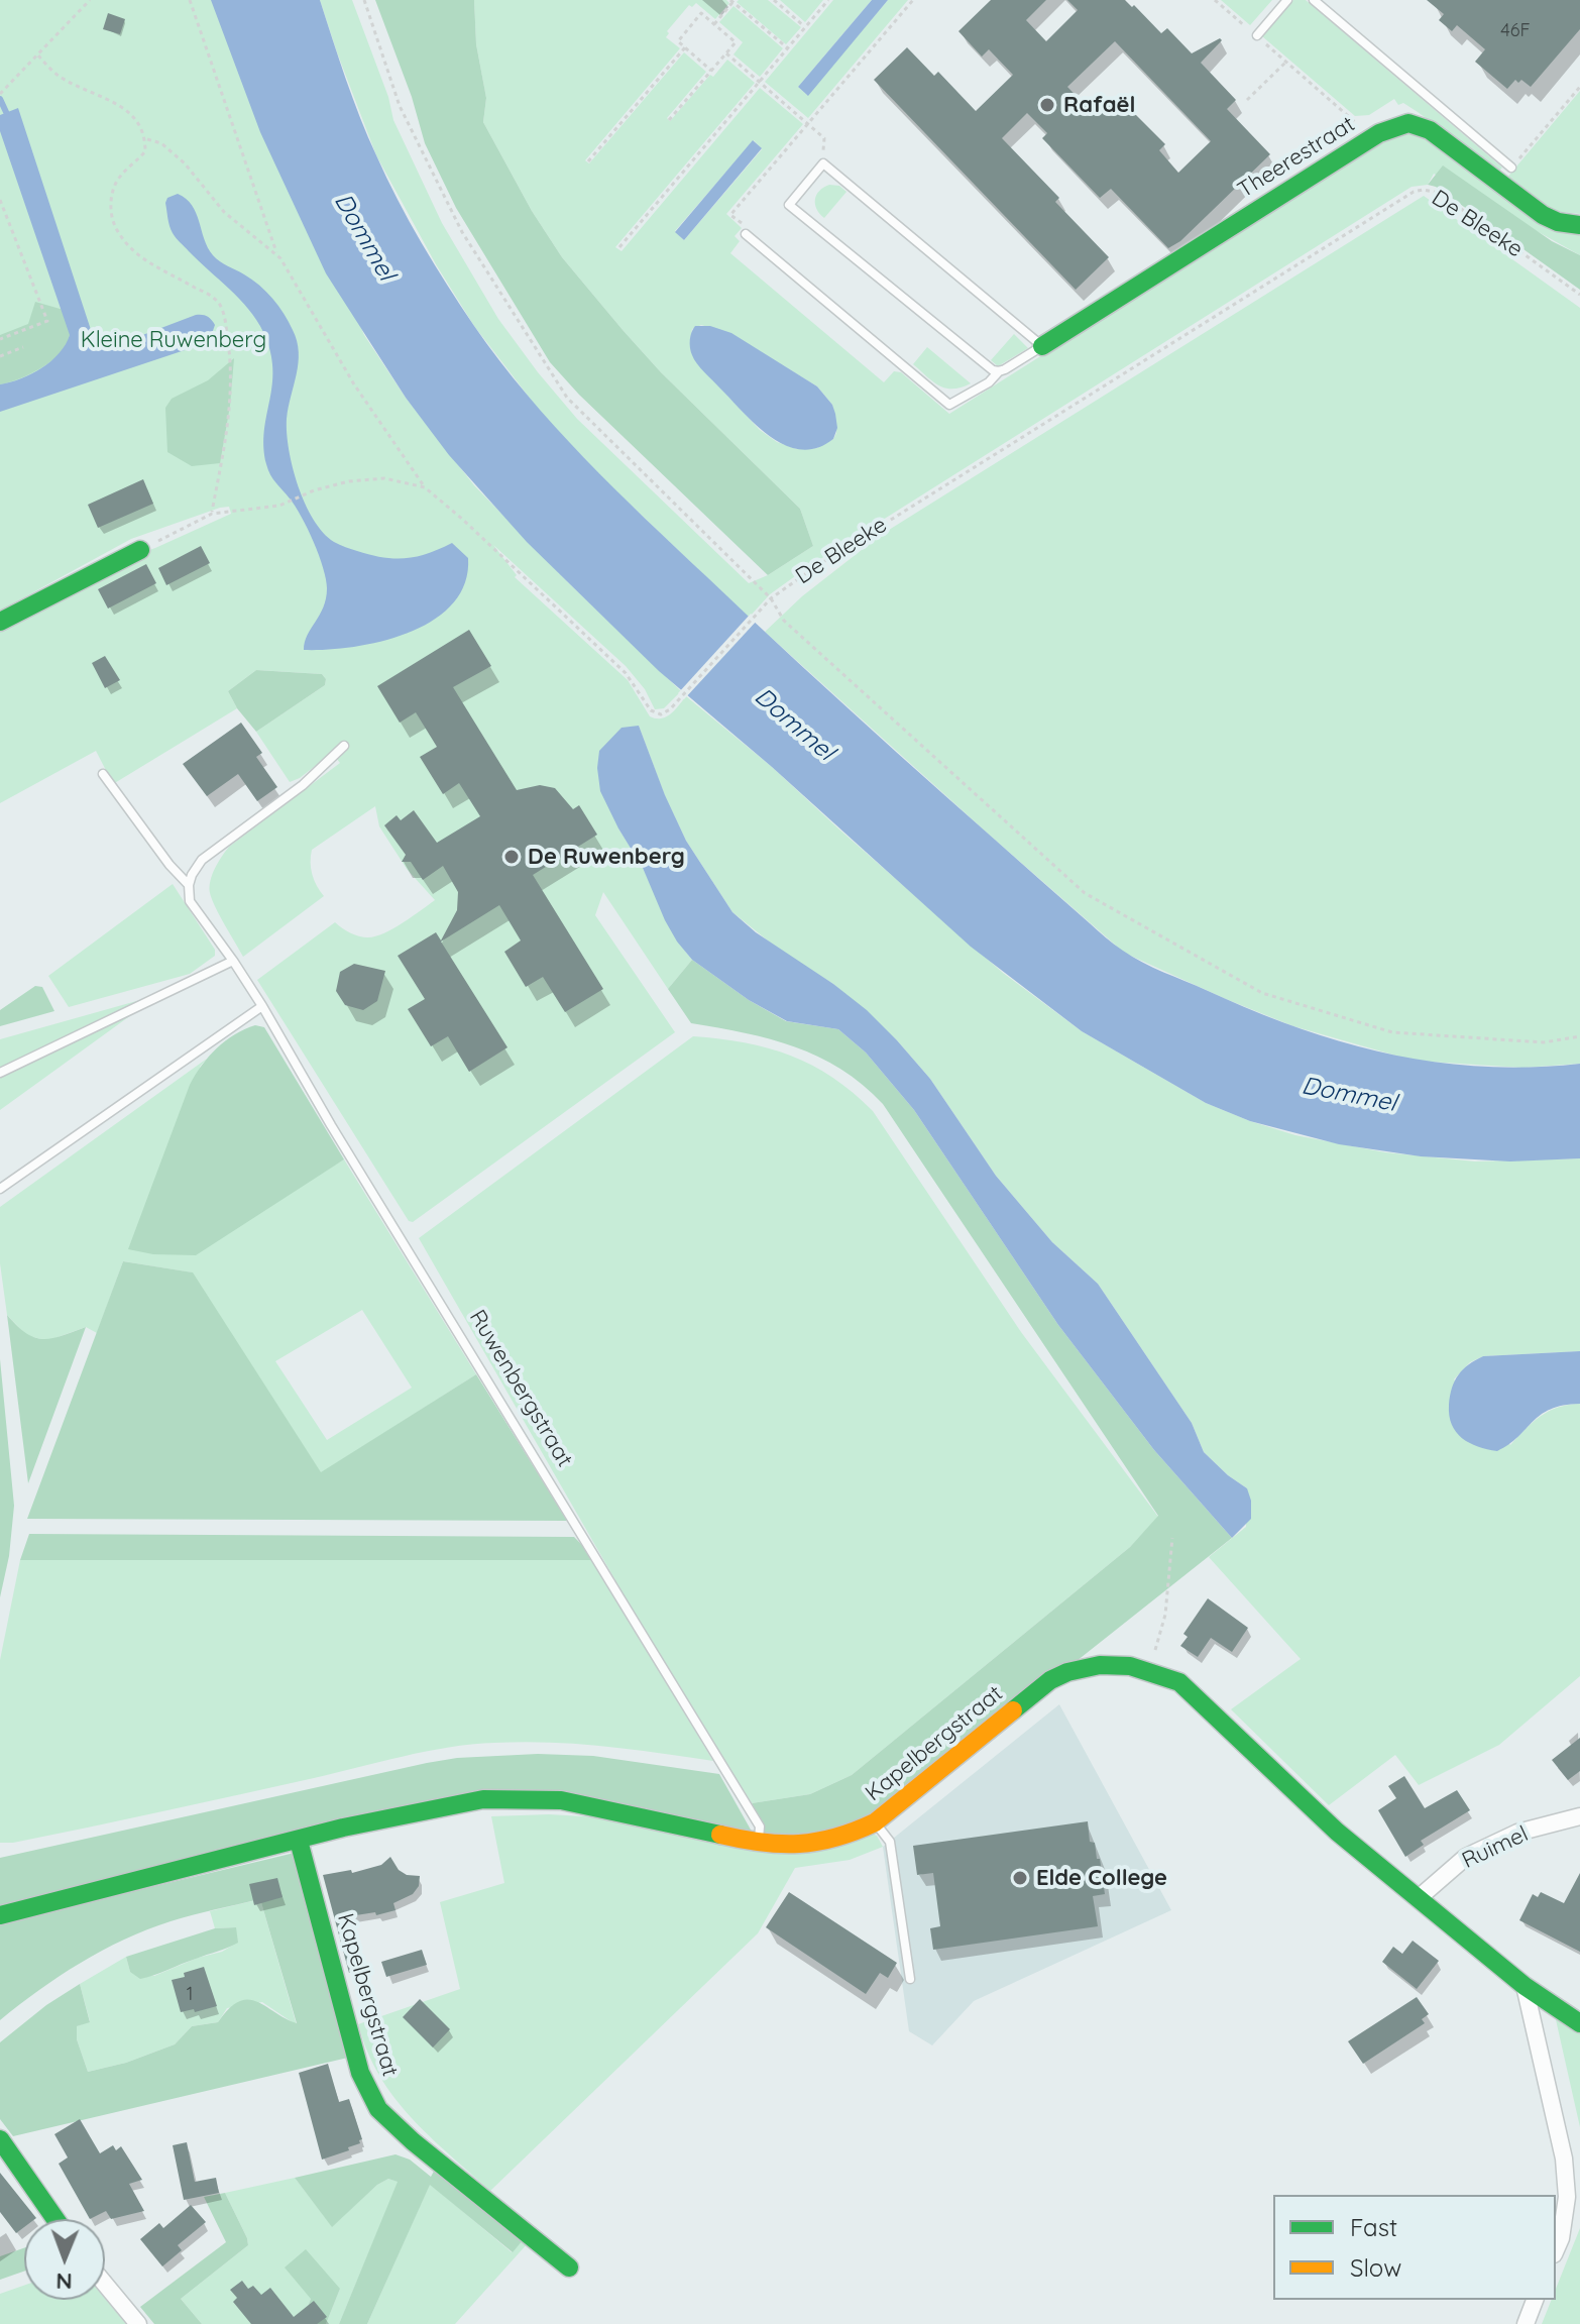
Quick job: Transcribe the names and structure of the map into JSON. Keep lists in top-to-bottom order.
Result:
{
  "streets": {
    "street": ["Theerestraat", "Kapelbergstraat", "Ruimel"],
    "lane": ["Ruwenbergstraat"],
    "path": ["De Bleeke"]
  },
  "crossings": [
    ["Ruwenbergstraat", "Kapelbergstraat"],
    ["Kapelbergstraat", "Ruimel"]
  ],
  "water": ["Dommel"],
  "parks": ["Kleine Ruwenberg"],
  "places": ["Rafaël", "De Ruwenberg", "Elde College"],
  "house_numbers": ["46F", "1"],
  "legend": ["Fast", "Slow"],
  "north": "bottom"
}
